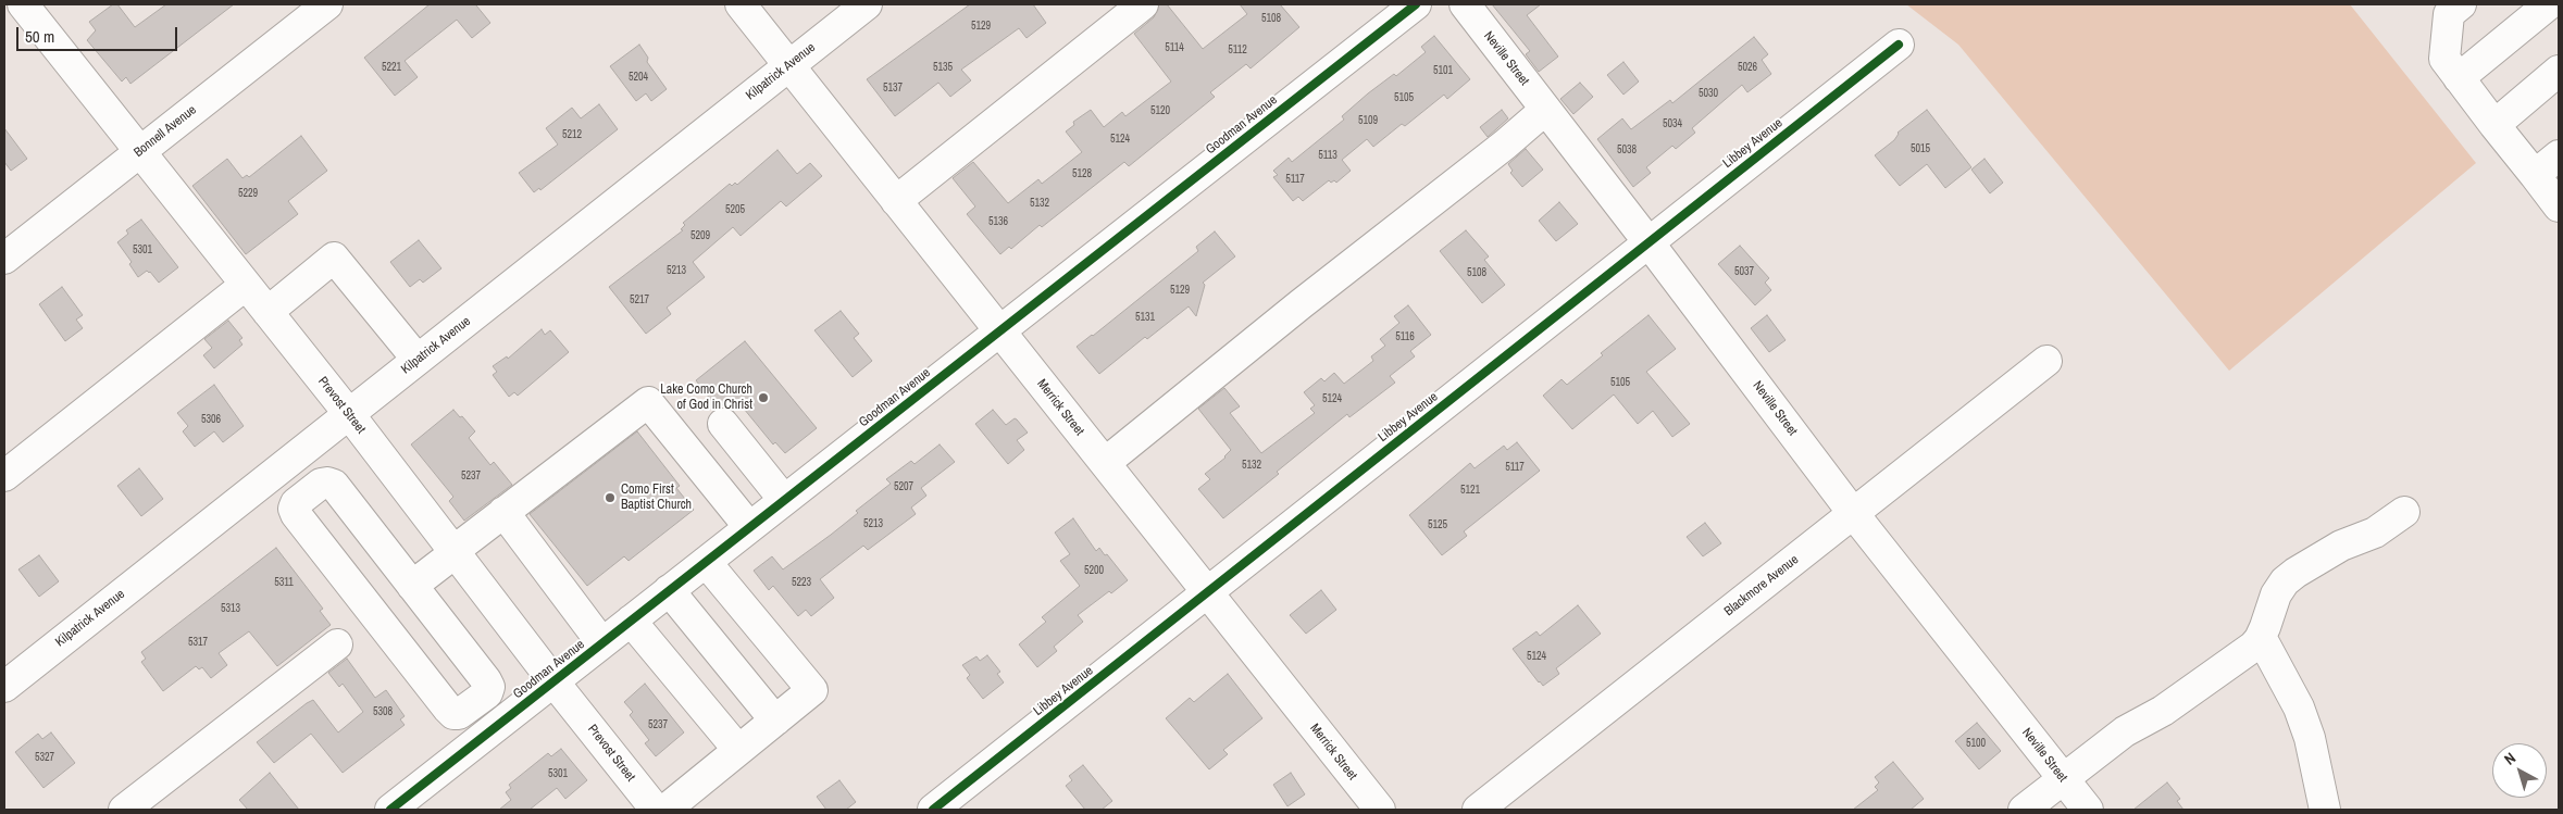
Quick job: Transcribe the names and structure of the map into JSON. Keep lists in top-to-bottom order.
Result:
{
  "streets": {
    "street": [
      "Neville Street",
      "Kilpatrick Avenue",
      "Goodman Avenue",
      "Bonnell Avenue",
      "Libbey Avenue",
      "Prevost Street",
      "Merrick Street",
      "Blackmore Avenue"
    ]
  },
  "crossings": [
    ["Neville Street", "Libbey Avenue"],
    ["Neville Street", "Blackmore Avenue"],
    ["Kilpatrick Avenue", "Prevost Street"],
    ["Kilpatrick Avenue", "Merrick Street"],
    ["Goodman Avenue", "Prevost Street"],
    ["Goodman Avenue", "Merrick Street"],
    ["Bonnell Avenue", "Prevost Street"],
    ["Libbey Avenue", "Merrick Street"]
  ],
  "places": ["Lake Como Church of God in Christ", "Como First Baptist Church"],
  "house_numbers": [
    "5108",
    "5129",
    "5114",
    "5112",
    "5221",
    "5135",
    "5026",
    "5101",
    "5204",
    "5137",
    "5030",
    "5105",
    "5120",
    "5109",
    "5034",
    "5212",
    "5124",
    "5015",
    "5038",
    "5113",
    "5128",
    "5117",
    "5229",
    "5132",
    "5205",
    "5136",
    "5209",
    "5301",
    "5213",
    "5037",
    "5108",
    "5129",
    "5217",
    "5131",
    "5116",
    "5105",
    "5124",
    "5306",
    "5132",
    "5117",
    "5237",
    "5207",
    "5121",
    "5213",
    "5125",
    "5200",
    "5311",
    "5223",
    "5313",
    "5317",
    "5124",
    "5308",
    "5237",
    "5100",
    "5327",
    "5301"
  ],
  "scale_bar": "50 m",
  "north": "top left"
}
